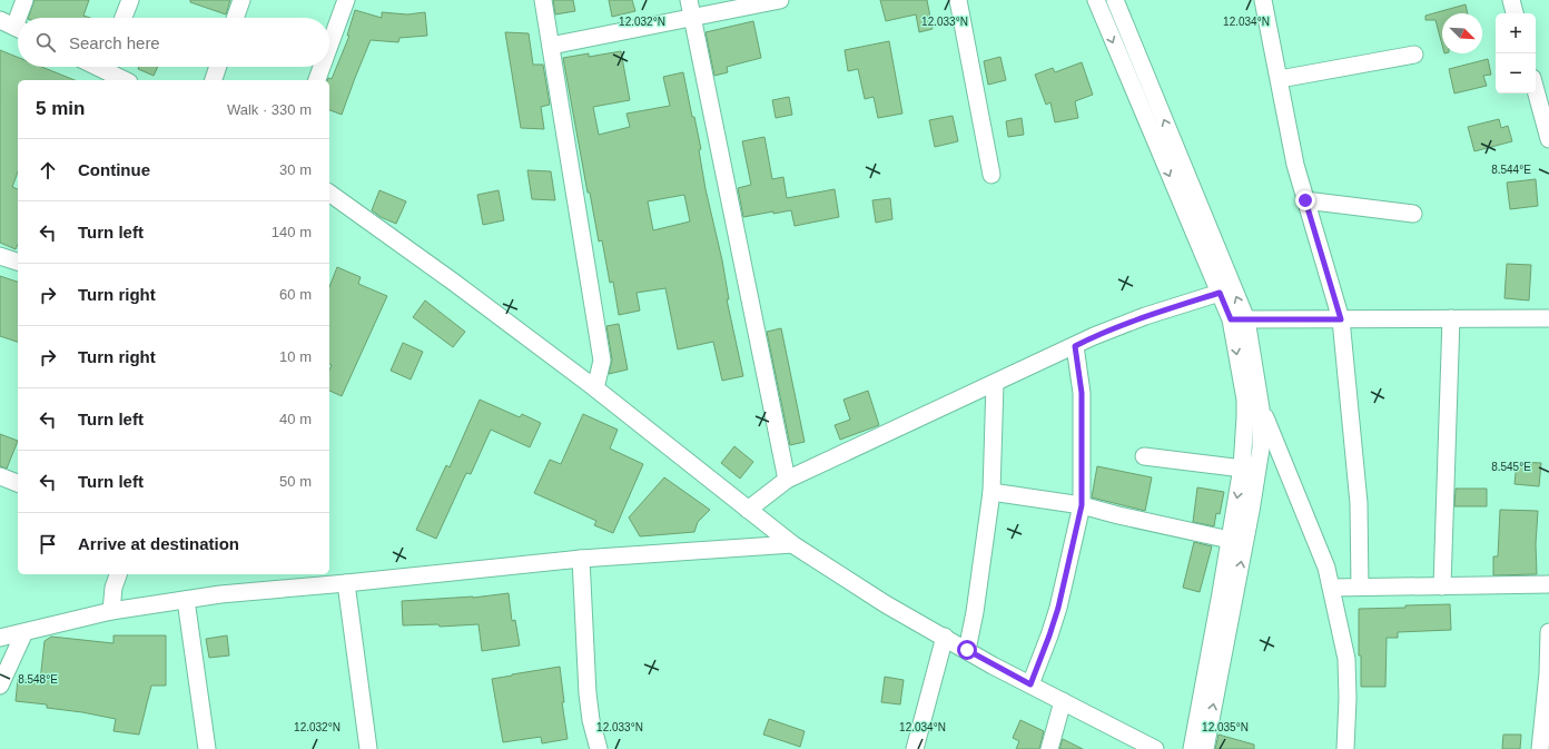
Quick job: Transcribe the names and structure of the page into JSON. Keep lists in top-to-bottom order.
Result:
{
  "north": "bottom right",
  "page": {
    "map_buttons": ["+", "−"],
    "search": "Search here",
    "heading": ["5 min", "Walk · 330 m"],
    "list": [
      ["Continue", "30 m"],
      ["Turn left", "140 m"],
      ["Turn right", "60 m"],
      ["Turn right", "10 m"],
      ["Turn left", "40 m"],
      ["Turn left", "50 m"],
      "Arrive at destination"
    ]
  },
  "coordinates": [
    "12.032°N",
    "12.033°N",
    "12.034°N",
    "8.544°E",
    "8.545°E",
    "8.548°E",
    "12.035°N"
  ]
}
